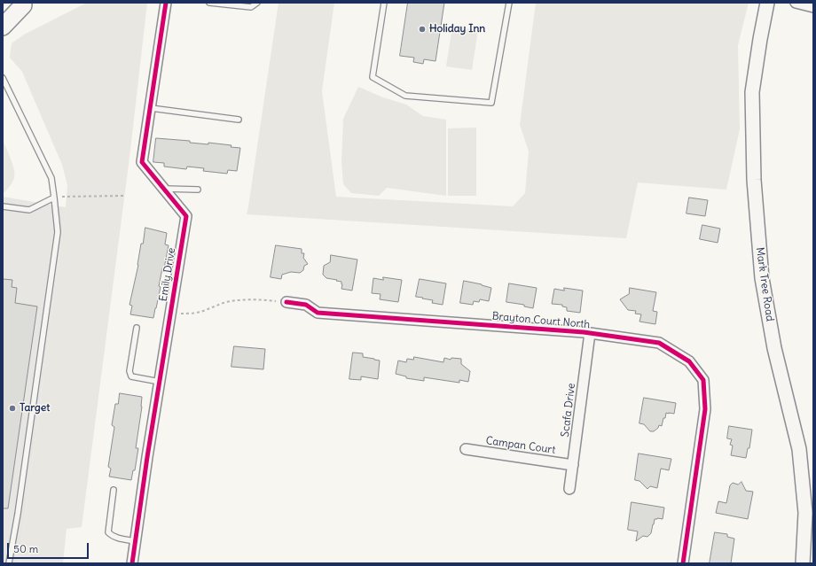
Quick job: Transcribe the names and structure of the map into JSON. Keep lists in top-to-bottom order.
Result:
{
  "streets": {
    "main road": ["Mark Tree Road"],
    "street": [
      "Emily Drive",
      "Brayton Court North",
      "Scafa Drive",
      "Campan Court"
    ]
  },
  "crossings": [
    ["Brayton Court North", "Scafa Drive"],
    ["Scafa Drive", "Campan Court"]
  ],
  "places": ["Holiday Inn", "Target"],
  "scale_bar": "50 m"
}
